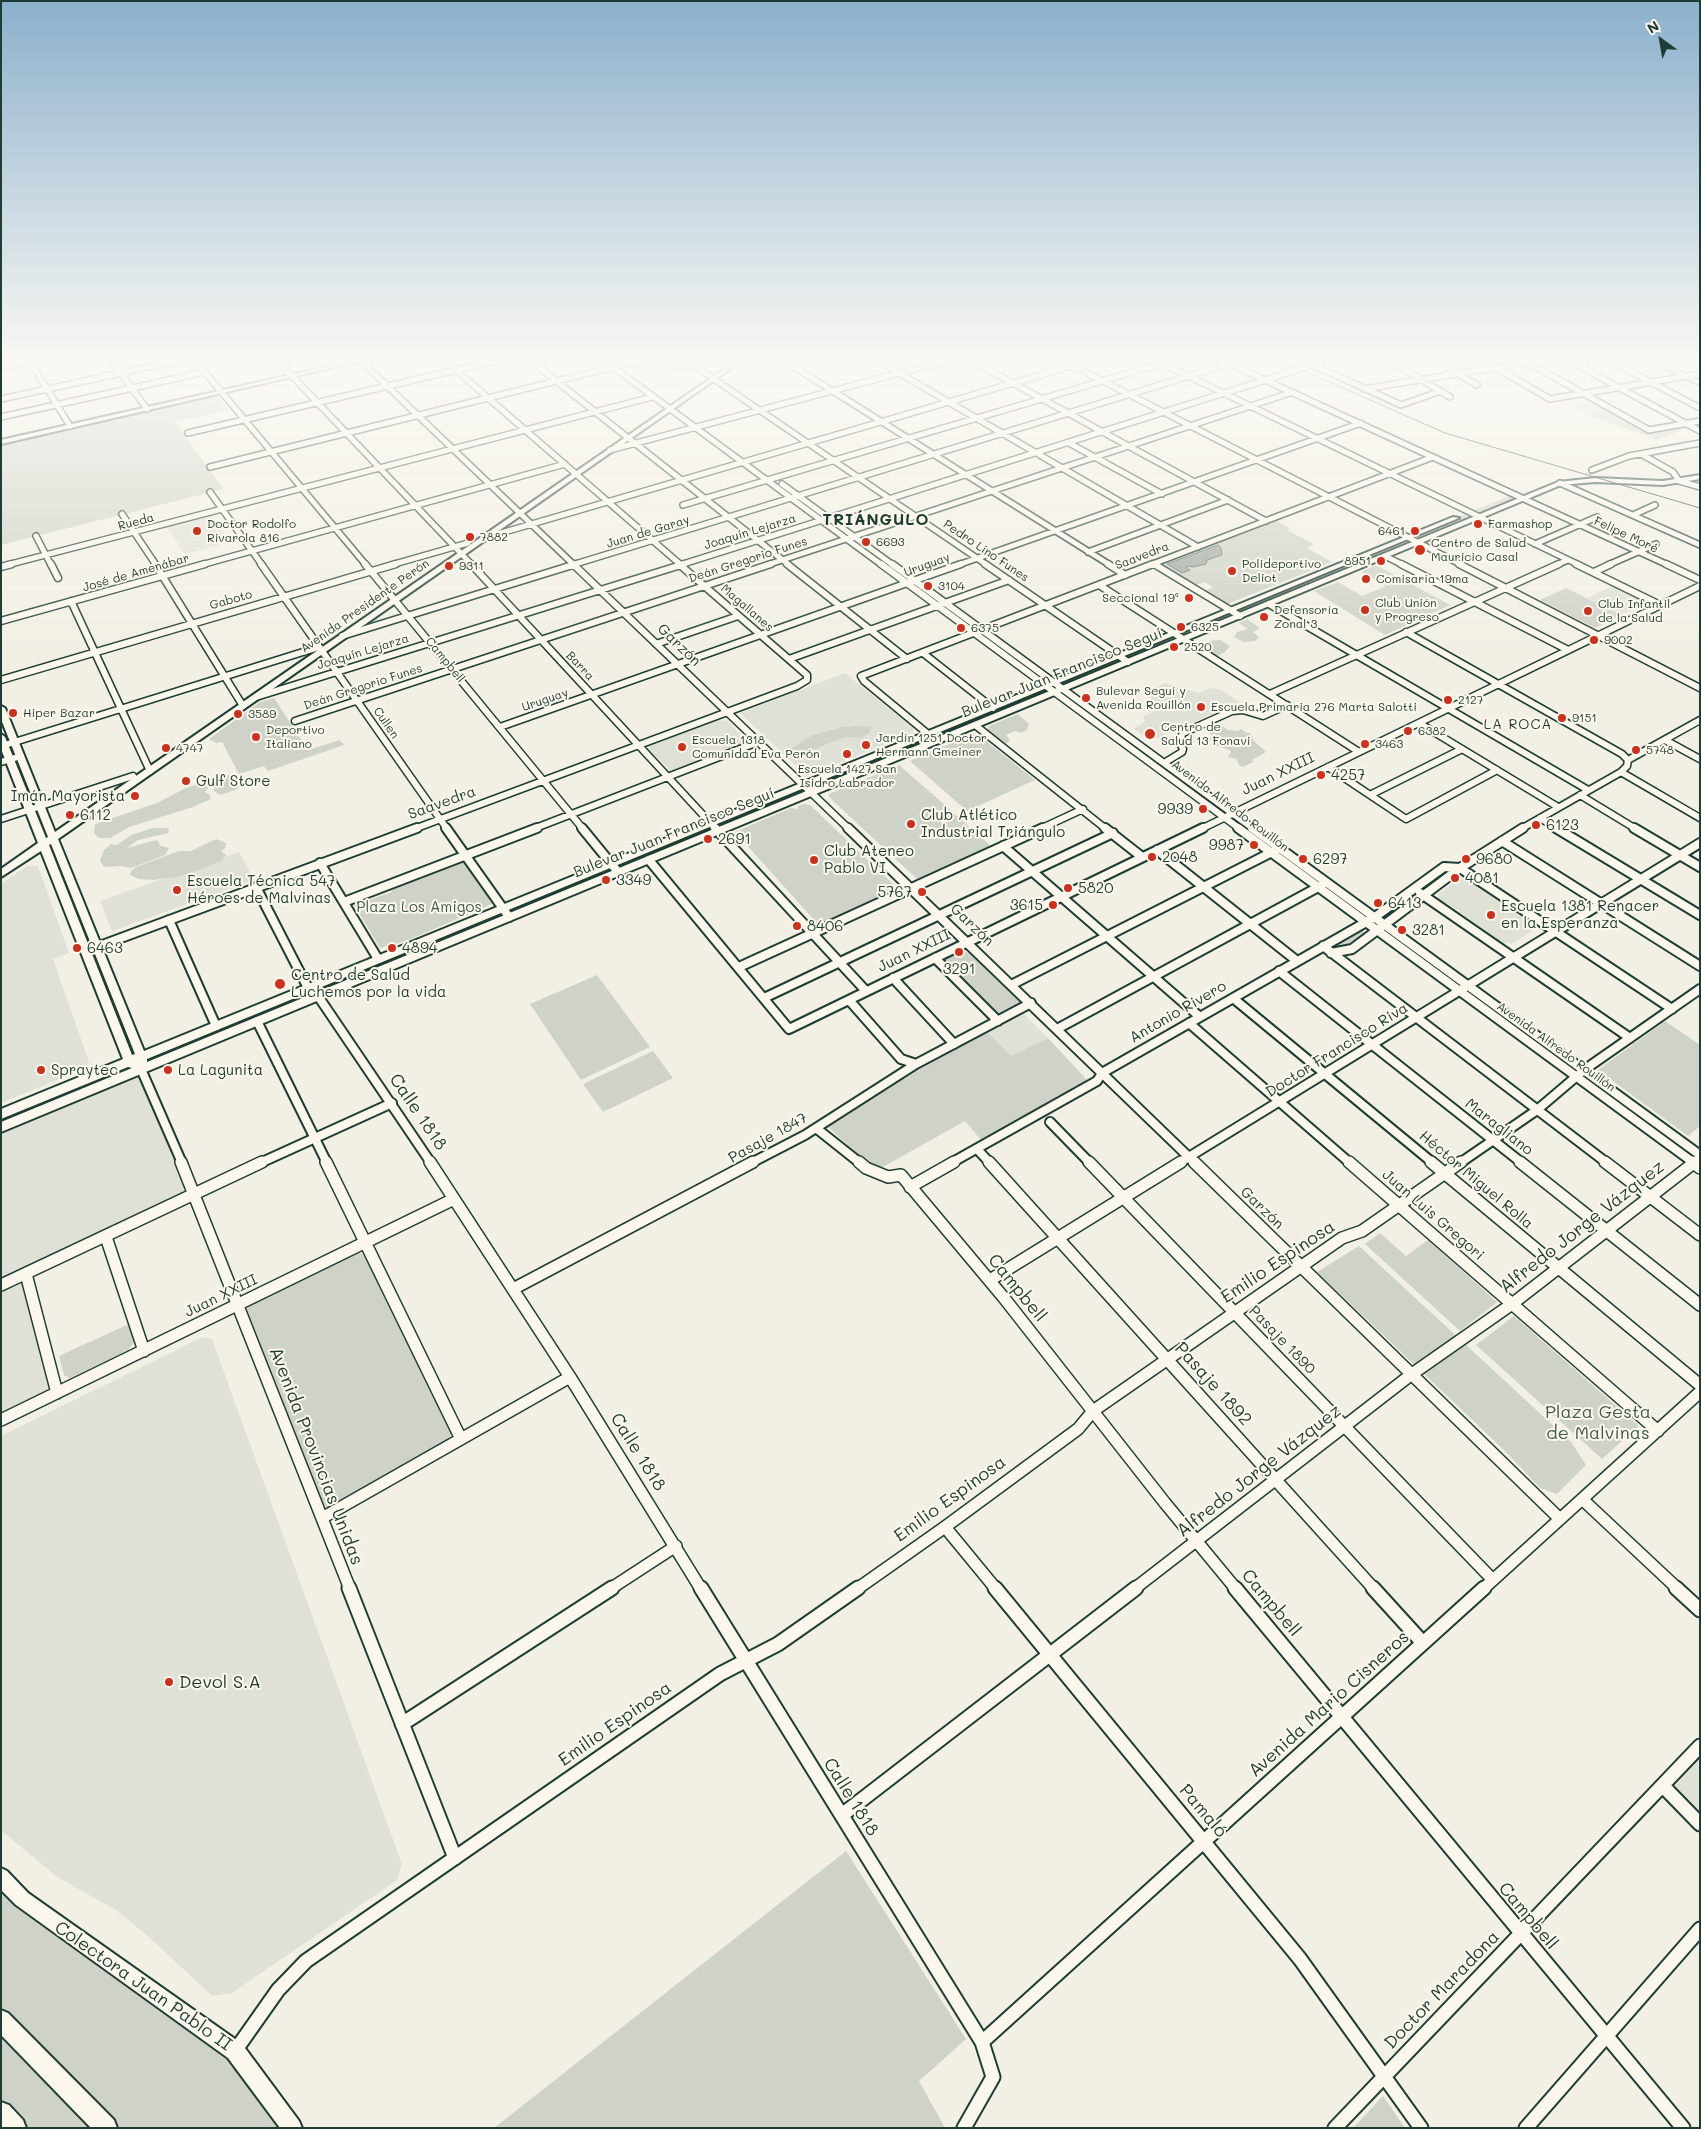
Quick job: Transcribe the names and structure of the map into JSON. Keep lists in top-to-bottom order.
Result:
{
  "streets": {
    "main road": [
      "Avenida Presidente Perón",
      "Bulevar Juan Francisco Seguí",
      "Avenida Provincias Unidas",
      "Colectora Juan Pablo II"
    ],
    "street": [
      "Rueda",
      "Juan de Garay",
      "Joaquín Lejarza",
      "Felipe Moré",
      "Pedro Lino Funes",
      "Saavedra",
      "Deán Gregorio Funes",
      "Uruguay",
      "José de Amenábar",
      "Gaboto",
      "Magallanes",
      "Garzón",
      "Campbell",
      "Barra",
      "Cullen",
      "Juan XXIII",
      "Avenida Alfredo Rouillón",
      "Antonio Rivero",
      "Doctor Francisco Riva",
      "Calle 1818",
      "Maragliano",
      "Pasaje 1847",
      "Héctor Miguel Rolla",
      "Juan Luis Gregori",
      "Alfredo Jorge Vázquez",
      "Emilio Espinosa",
      "Pasaje 1890",
      "Pasaje 1892",
      "Avenida Mario Cisneros",
      "Pamaló",
      "Doctor Maradona"
    ]
  },
  "crossings": [
    ["Rueda", "Campbell"],
    ["Rueda", "Barra"],
    ["Rueda", "Cullen"],
    ["Juan de Garay", "Pedro Lino Funes"],
    ["Juan de Garay", "Avenida Presidente Perón"],
    ["Juan de Garay", "Magallanes"],
    ["Juan de Garay", "Garzón"],
    ["Juan de Garay", "Campbell"],
    ["Juan de Garay", "Barra"],
    ["Juan de Garay", "Avenida Alfredo Rouillón"],
    ["Joaquín Lejarza", "Pedro Lino Funes"],
    ["Joaquín Lejarza", "Avenida Presidente Perón"],
    ["Joaquín Lejarza", "Magallanes"],
    ["Joaquín Lejarza", "Garzón"],
    ["Joaquín Lejarza", "Campbell"],
    ["Joaquín Lejarza", "Barra"],
    ["Joaquín Lejarza", "Cullen"],
    ["Joaquín Lejarza", "Avenida Alfredo Rouillón"],
    ["Felipe Moré", "Bulevar Juan Francisco Seguí"],
    ["Pedro Lino Funes", "Saavedra"],
    ["Pedro Lino Funes", "Deán Gregorio Funes"],
    ["Pedro Lino Funes", "Uruguay"],
    ["Pedro Lino Funes", "Bulevar Juan Francisco Seguí"],
    ["Saavedra", "Magallanes"],
    ["Saavedra", "Garzón"],
    ["Saavedra", "Campbell"],
    ["Saavedra", "Barra"],
    ["Saavedra", "Cullen"],
    ["Saavedra", "Avenida Alfredo Rouillón"],
    ["Saavedra", "Calle 1818"],
    ["Saavedra", "Avenida Provincias Unidas"],
    ["Deán Gregorio Funes", "Magallanes"],
    ["Deán Gregorio Funes", "Garzón"],
    ["Deán Gregorio Funes", "Campbell"],
    ["Deán Gregorio Funes", "Barra"],
    ["Deán Gregorio Funes", "Cullen"],
    ["Deán Gregorio Funes", "Avenida Alfredo Rouillón"],
    ["Uruguay", "Magallanes"],
    ["Uruguay", "Garzón"],
    ["Uruguay", "Campbell"],
    ["Uruguay", "Barra"],
    ["Uruguay", "Avenida Alfredo Rouillón"],
    ["José de Amenábar", "Magallanes"],
    ["José de Amenábar", "Garzón"],
    ["José de Amenábar", "Campbell"],
    ["José de Amenábar", "Barra"],
    ["José de Amenábar", "Cullen"],
    ["Gaboto", "Avenida Presidente Perón"],
    ["Gaboto", "Campbell"],
    ["Gaboto", "Barra"],
    ["Gaboto", "Cullen"],
    ["Avenida Presidente Perón", "Magallanes"],
    ["Avenida Presidente Perón", "Garzón"],
    ["Avenida Presidente Perón", "Campbell"],
    ["Avenida Presidente Perón", "Barra"],
    ["Avenida Presidente Perón", "Cullen"],
    ["Avenida Presidente Perón", "Avenida Provincias Unidas"],
    ["Garzón", "Bulevar Juan Francisco Seguí"],
    ["Garzón", "Juan XXIII"],
    ["Garzón", "Antonio Rivero"],
    ["Garzón", "Doctor Francisco Riva"],
    ["Garzón", "Pasaje 1847"],
    ["Garzón", "Alfredo Jorge Vázquez"],
    ["Garzón", "Emilio Espinosa"],
    ["Garzón", "Avenida Mario Cisneros"],
    ["Campbell", "Bulevar Juan Francisco Seguí"],
    ["Campbell", "Antonio Rivero"],
    ["Campbell", "Doctor Francisco Riva"],
    ["Campbell", "Pasaje 1847"],
    ["Campbell", "Alfredo Jorge Vázquez"],
    ["Campbell", "Emilio Espinosa"],
    ["Campbell", "Avenida Mario Cisneros"],
    ["Campbell", "Doctor Maradona"],
    ["Barra", "Bulevar Juan Francisco Seguí"],
    ["Barra", "Juan XXIII"],
    ["Bulevar Juan Francisco Seguí", "Cullen"],
    ["Bulevar Juan Francisco Seguí", "Avenida Alfredo Rouillón"],
    ["Bulevar Juan Francisco Seguí", "Calle 1818"],
    ["Bulevar Juan Francisco Seguí", "Avenida Provincias Unidas"],
    ["Juan XXIII", "Avenida Alfredo Rouillón"],
    ["Juan XXIII", "Calle 1818"],
    ["Juan XXIII", "Avenida Provincias Unidas"],
    ["Avenida Alfredo Rouillón", "Antonio Rivero"],
    ["Avenida Alfredo Rouillón", "Doctor Francisco Riva"],
    ["Avenida Alfredo Rouillón", "Alfredo Jorge Vázquez"],
    ["Avenida Alfredo Rouillón", "Emilio Espinosa"],
    ["Antonio Rivero", "Maragliano"],
    ["Antonio Rivero", "Héctor Miguel Rolla"],
    ["Antonio Rivero", "Juan Luis Gregori"],
    ["Antonio Rivero", "Pasaje 1892"],
    ["Doctor Francisco Riva", "Maragliano"],
    ["Doctor Francisco Riva", "Héctor Miguel Rolla"],
    ["Doctor Francisco Riva", "Juan Luis Gregori"],
    ["Doctor Francisco Riva", "Pasaje 1890"],
    ["Doctor Francisco Riva", "Pasaje 1892"],
    ["Calle 1818", "Pasaje 1847"],
    ["Calle 1818", "Alfredo Jorge Vázquez"],
    ["Calle 1818", "Emilio Espinosa"],
    ["Calle 1818", "Avenida Mario Cisneros"],
    ["Maragliano", "Alfredo Jorge Vázquez"],
    ["Maragliano", "Emilio Espinosa"],
    ["Héctor Miguel Rolla", "Alfredo Jorge Vázquez"],
    ["Héctor Miguel Rolla", "Emilio Espinosa"],
    ["Juan Luis Gregori", "Alfredo Jorge Vázquez"],
    ["Juan Luis Gregori", "Emilio Espinosa"],
    ["Juan Luis Gregori", "Avenida Mario Cisneros"],
    ["Alfredo Jorge Vázquez", "Pasaje 1890"],
    ["Alfredo Jorge Vázquez", "Pasaje 1892"],
    ["Alfredo Jorge Vázquez", "Pamaló"],
    ["Emilio Espinosa", "Pasaje 1890"],
    ["Emilio Espinosa", "Pasaje 1892"],
    ["Emilio Espinosa", "Avenida Provincias Unidas"],
    ["Emilio Espinosa", "Pamaló"],
    ["Emilio Espinosa", "Colectora Juan Pablo II"],
    ["Pasaje 1890", "Avenida Mario Cisneros"],
    ["Pasaje 1892", "Avenida Mario Cisneros"],
    ["Avenida Mario Cisneros", "Pamaló"],
    ["Pamaló", "Doctor Maradona"]
  ],
  "districts": ["TRIÁNGULO", "LA ROCA"],
  "parks": ["Plaza Los Amigos", "Plaza Gesta de Malvinas"],
  "places": [
    "Farmashop",
    "Doctor Rodolfo Rivarola 816",
    "6461",
    "7882",
    "6693",
    "Centro de Salud Mauricio Casal",
    "8951",
    "9311",
    "Polideportivo Deliot",
    "Comisaría 19ma",
    "3104",
    "Seccional 19ª",
    "Club Unión y Progreso",
    "Club Infantil de la Salud",
    "Defensoría Zonal 3",
    "6325",
    "6375",
    "9002",
    "2520",
    "Bulevar Seguí y Avenida Rouillón",
    "2127",
    "Escuela Primaria 276 Marta Salotti",
    "Hiper Bazar",
    "3589",
    "9151",
    "6382",
    "Centro de Salud 13 Fonavi",
    "Deportivo Italiano",
    "3463",
    "Jardín 1251 Doctor Hermann Gmeiner",
    "Escuela 1318 Comunidad Eva Perón",
    "4747",
    "5748",
    "Escuela 1427 San Isidro Labrador",
    "4257",
    "Gulf Store",
    "Imán Mayorista",
    "9939",
    "6112",
    "Club Atlético Industrial Triángulo",
    "6123",
    "2691",
    "9987",
    "2048",
    "6297",
    "9680",
    "Club Ateneo Pablo VI",
    "4081",
    "3349",
    "5820",
    "Escuela Técnica 547 Héroes de Malvinas",
    "5767",
    "6413",
    "3615",
    "Escuela 1381 Renacer en la Esperanza",
    "8406",
    "3281",
    "6463",
    "4894",
    "3291",
    "Centro de Salud Luchemos por la vida",
    "Spraytec",
    "La Lagunita",
    "Devol S.A"
  ],
  "north": "top left"
}
